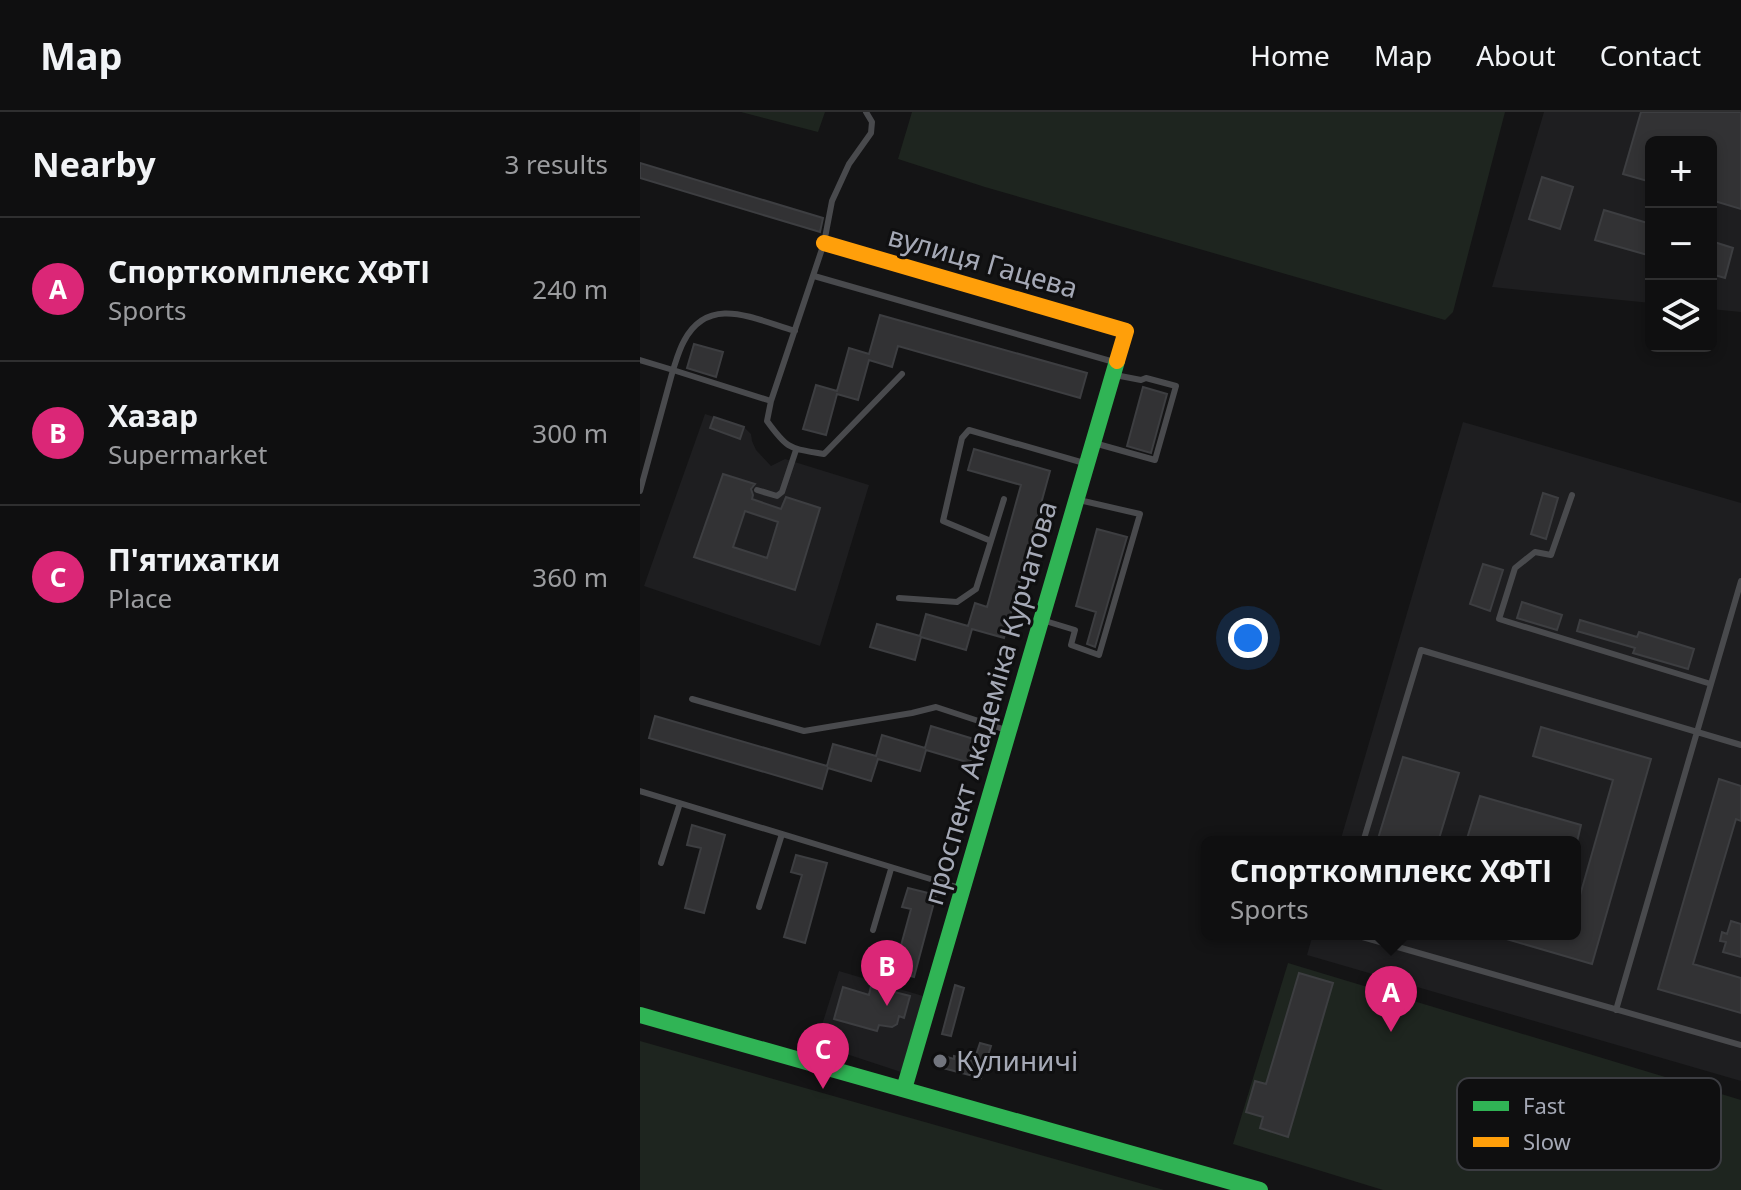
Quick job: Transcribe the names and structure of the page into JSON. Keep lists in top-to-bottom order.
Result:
{
  "streets": {
    "street": ["вулиця Гацева", "проспект Академіка Курчатова"]
  },
  "crossings": [
    ["вулиця Гацева", "проспект Академіка Курчатова"]
  ],
  "places": ["Кулиничі"],
  "legend": ["Fast", "Slow"],
  "page": {
    "header": "Map",
    "nav": [
      "Home",
      "Map",
      "About",
      "Contact"
    ],
    "heading": ["Nearby", "3 results"],
    "map_buttons": ["+", "−"],
    "list": [
      {
        "mark": "A",
        "name": "Спорткомплекс ХФТІ",
        "note": "Sports",
        "value": "240 m"
      },
      {
        "mark": "B",
        "name": "Хазар",
        "note": "Supermarket",
        "value": "300 m"
      },
      {
        "mark": "C",
        "name": "П'ятихатки",
        "note": "Place",
        "value": "360 m"
      }
    ],
    "popup": ["Спорткомплекс ХФТІ", "Sports"],
    "pins": ["B", "A", "C"]
  }
}
